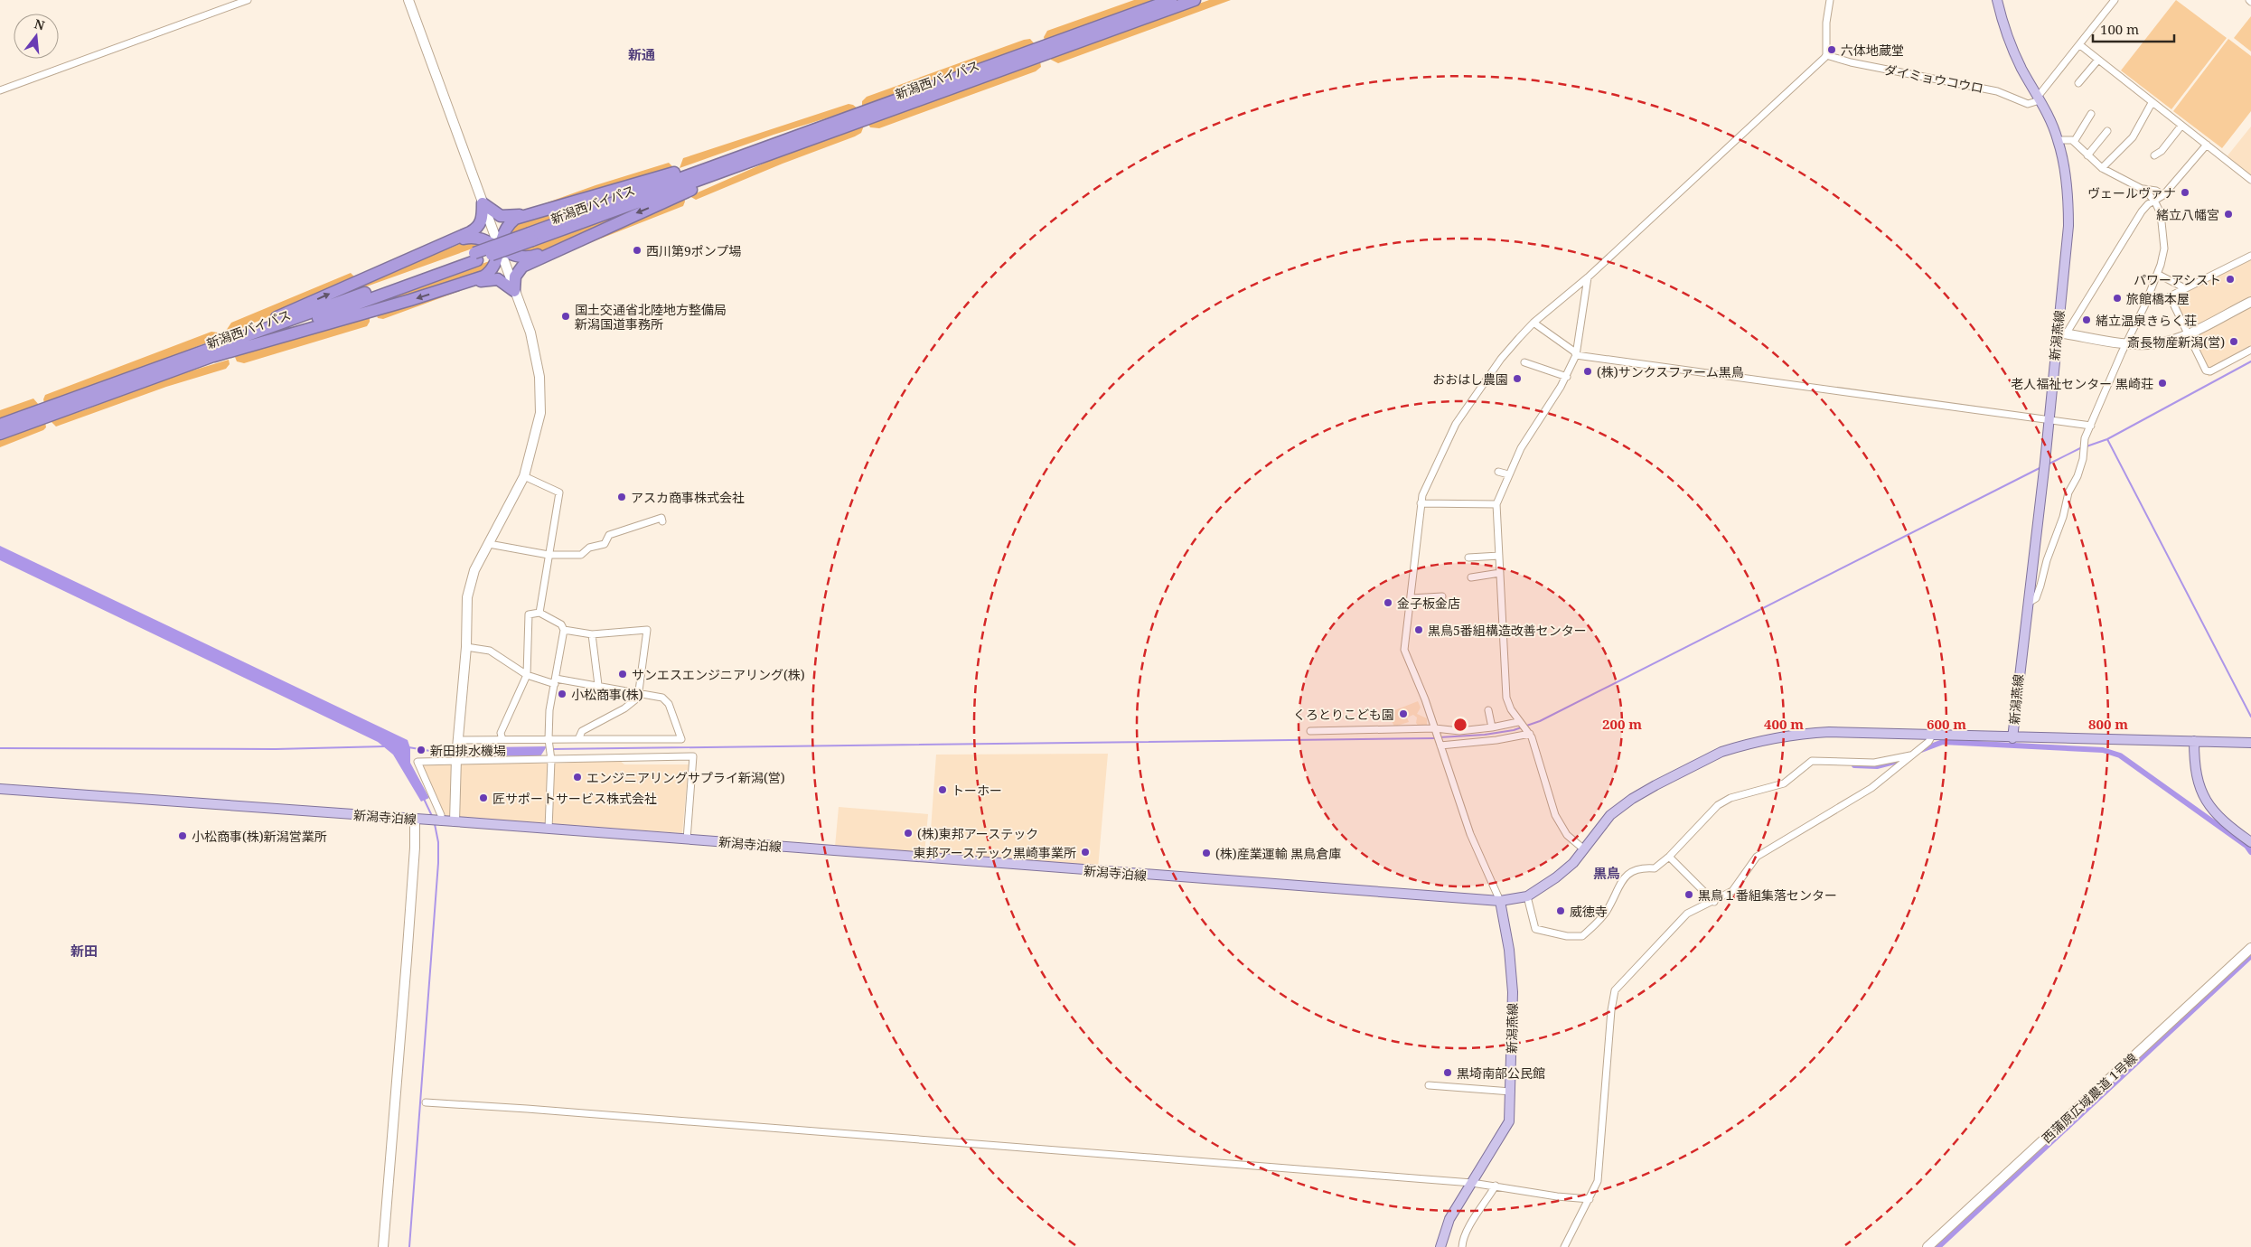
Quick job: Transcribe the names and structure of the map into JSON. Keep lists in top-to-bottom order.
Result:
{
  "streets": {
    "highway": ["新潟西バイパス"],
    "main road": ["新潟燕線", "新潟寺泊線"],
    "street": ["ダイミョウコウロ", "西蒲原広域農道 1号線"]
  },
  "crossings": [
    ["ダイミョウコウロ", "新潟燕線"],
    ["新潟燕線", "新潟寺泊線"]
  ],
  "districts": ["新通", "黒鳥", "新田"],
  "places": [
    "六体地蔵堂",
    "ヴェールヴァナ",
    "緒立八幡宮",
    "西川第9ポンプ場",
    "パワーアシスト",
    "旅館橋本屋",
    "国土交通省北陸地方整備局 新潟国道事務所",
    "緒立温泉きらく荘",
    "斎長物産新潟(営)",
    "(株)サンクスファーム黒鳥",
    "おおはし農園",
    "老人福祉センター 黒崎荘",
    "アスカ商事株式会社",
    "金子板金店",
    "黒鳥5番組構造改善センター",
    "サンエスエンジニアリング(株)",
    "小松商事(株)",
    "くろとりこども園",
    "新田排水機場",
    "エンジニアリングサプライ新潟(営)",
    "トーホー",
    "匠サポートサービス株式会社",
    "(株)東邦アーステック",
    "小松商事(株)新潟営業所",
    "東邦アーステック黒崎事業所",
    "(株)産業運輸 黒鳥倉庫",
    "黒鳥１番組集落センター",
    "威徳寺",
    "黒埼南部公民館"
  ],
  "scale_bar": "100 m",
  "north": "top",
  "rings": [
    "200 m",
    "400 m",
    "600 m",
    "800 m"
  ]
}
